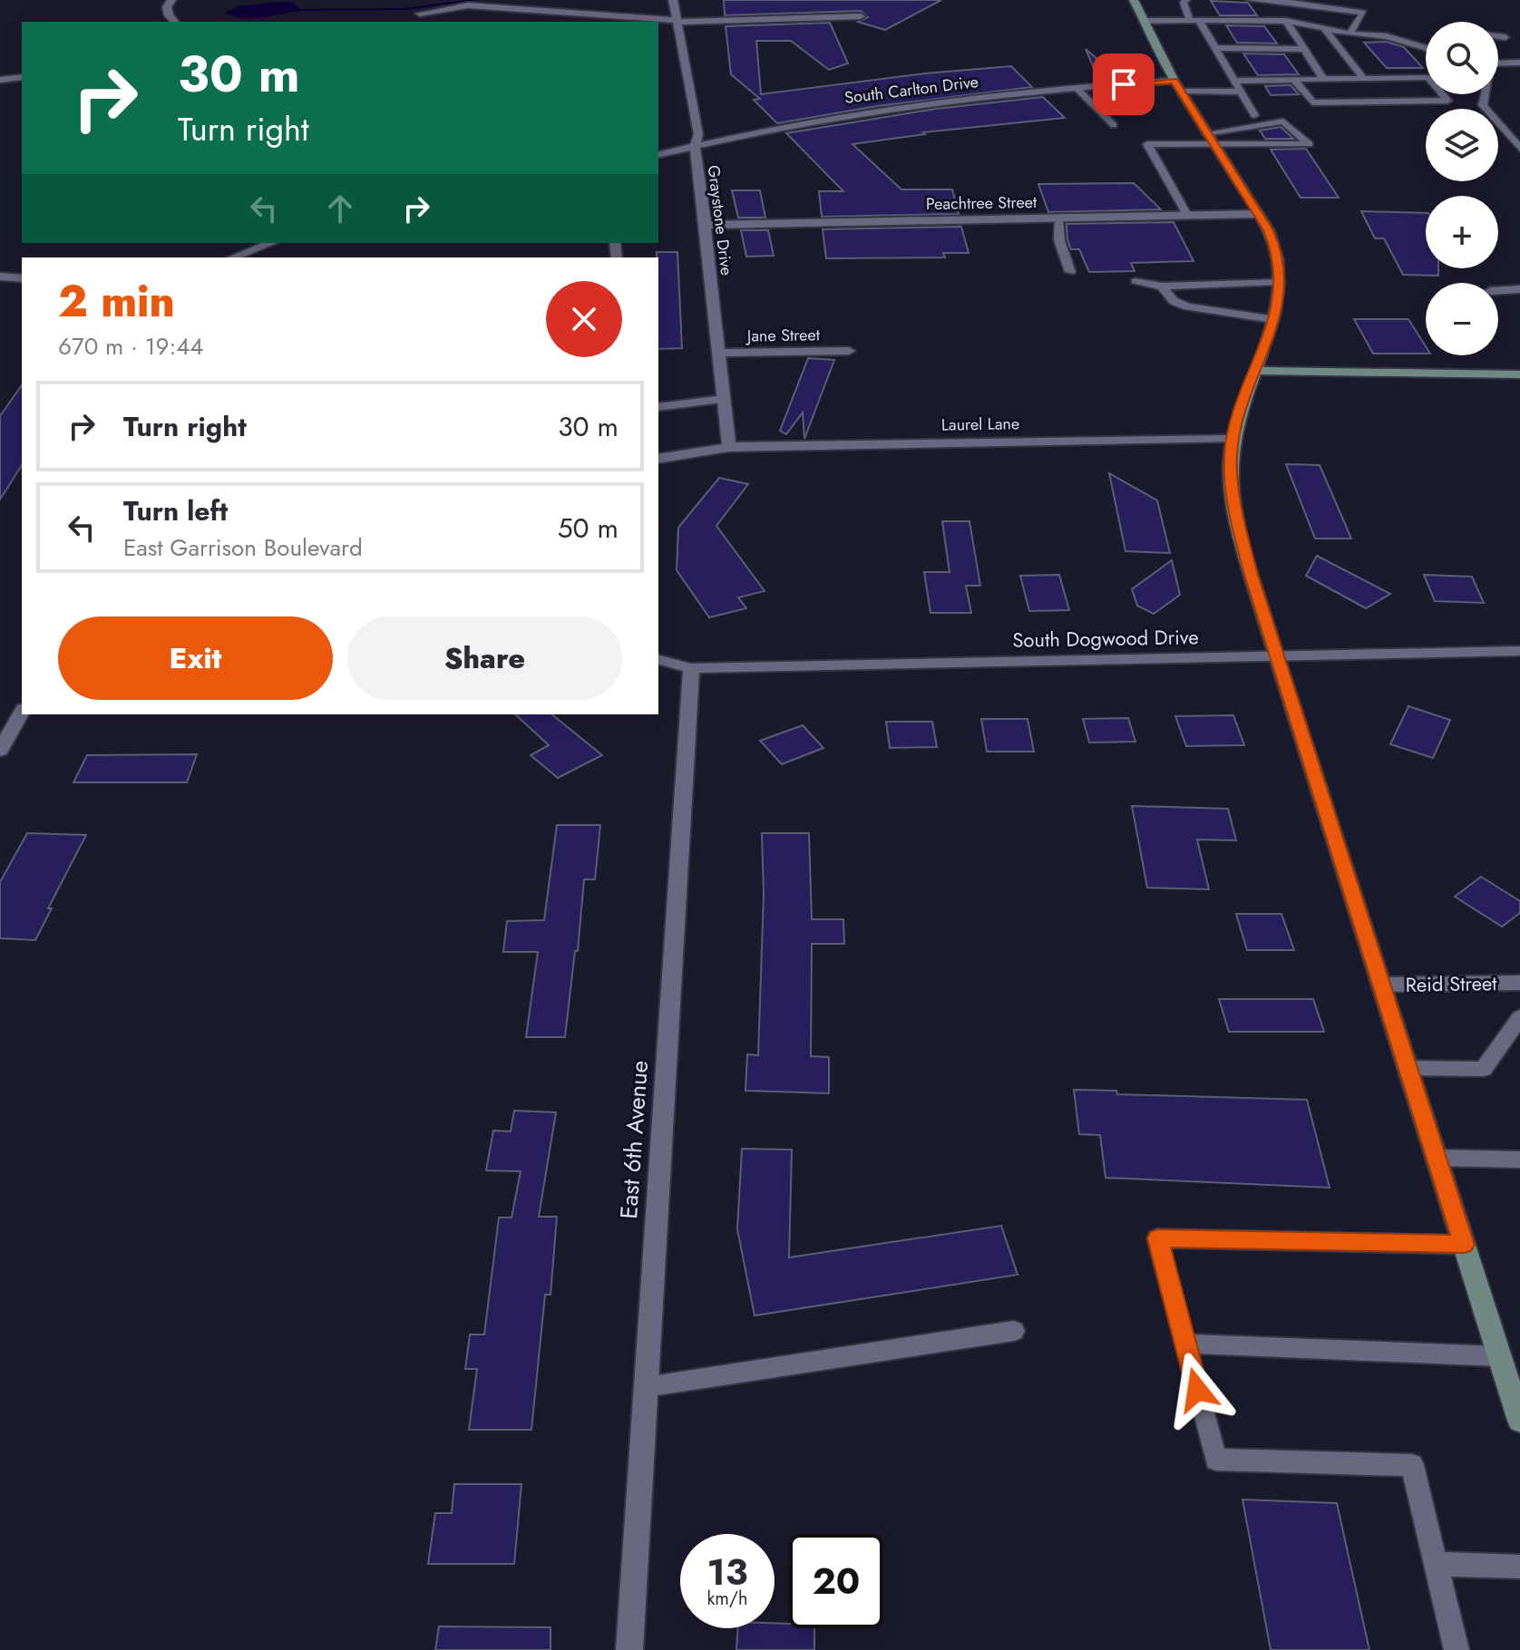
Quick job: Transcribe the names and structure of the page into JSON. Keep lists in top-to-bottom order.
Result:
{
  "streets": {
    "street": [
      "South Carlton Drive",
      "Peachtree Street",
      "Graystone Drive",
      "Jane Street",
      "Laurel Lane",
      "South Dogwood Drive",
      "Reid Street",
      "East 6th Avenue"
    ]
  },
  "crossings": [
    ["South Carlton Drive", "Graystone Drive"],
    ["Peachtree Street", "Graystone Drive"],
    ["Graystone Drive", "Jane Street"],
    ["Graystone Drive", "Laurel Lane"],
    ["South Dogwood Drive", "East 6th Avenue"]
  ],
  "page": {
    "map_buttons": ["+", "−"],
    "turn": ["30 m", "Turn right"],
    "heading": ["2 min", "670 m · 19:44"],
    "list": [
      {
        "name": "Turn right",
        "value": "30 m"
      },
      {
        "name": "Turn left",
        "note": "East Garrison Boulevard",
        "value": "50 m"
      }
    ],
    "buttons": ["Exit", "Share"],
    "speed": "13 km/h",
    "limit": "20"
  }
}
